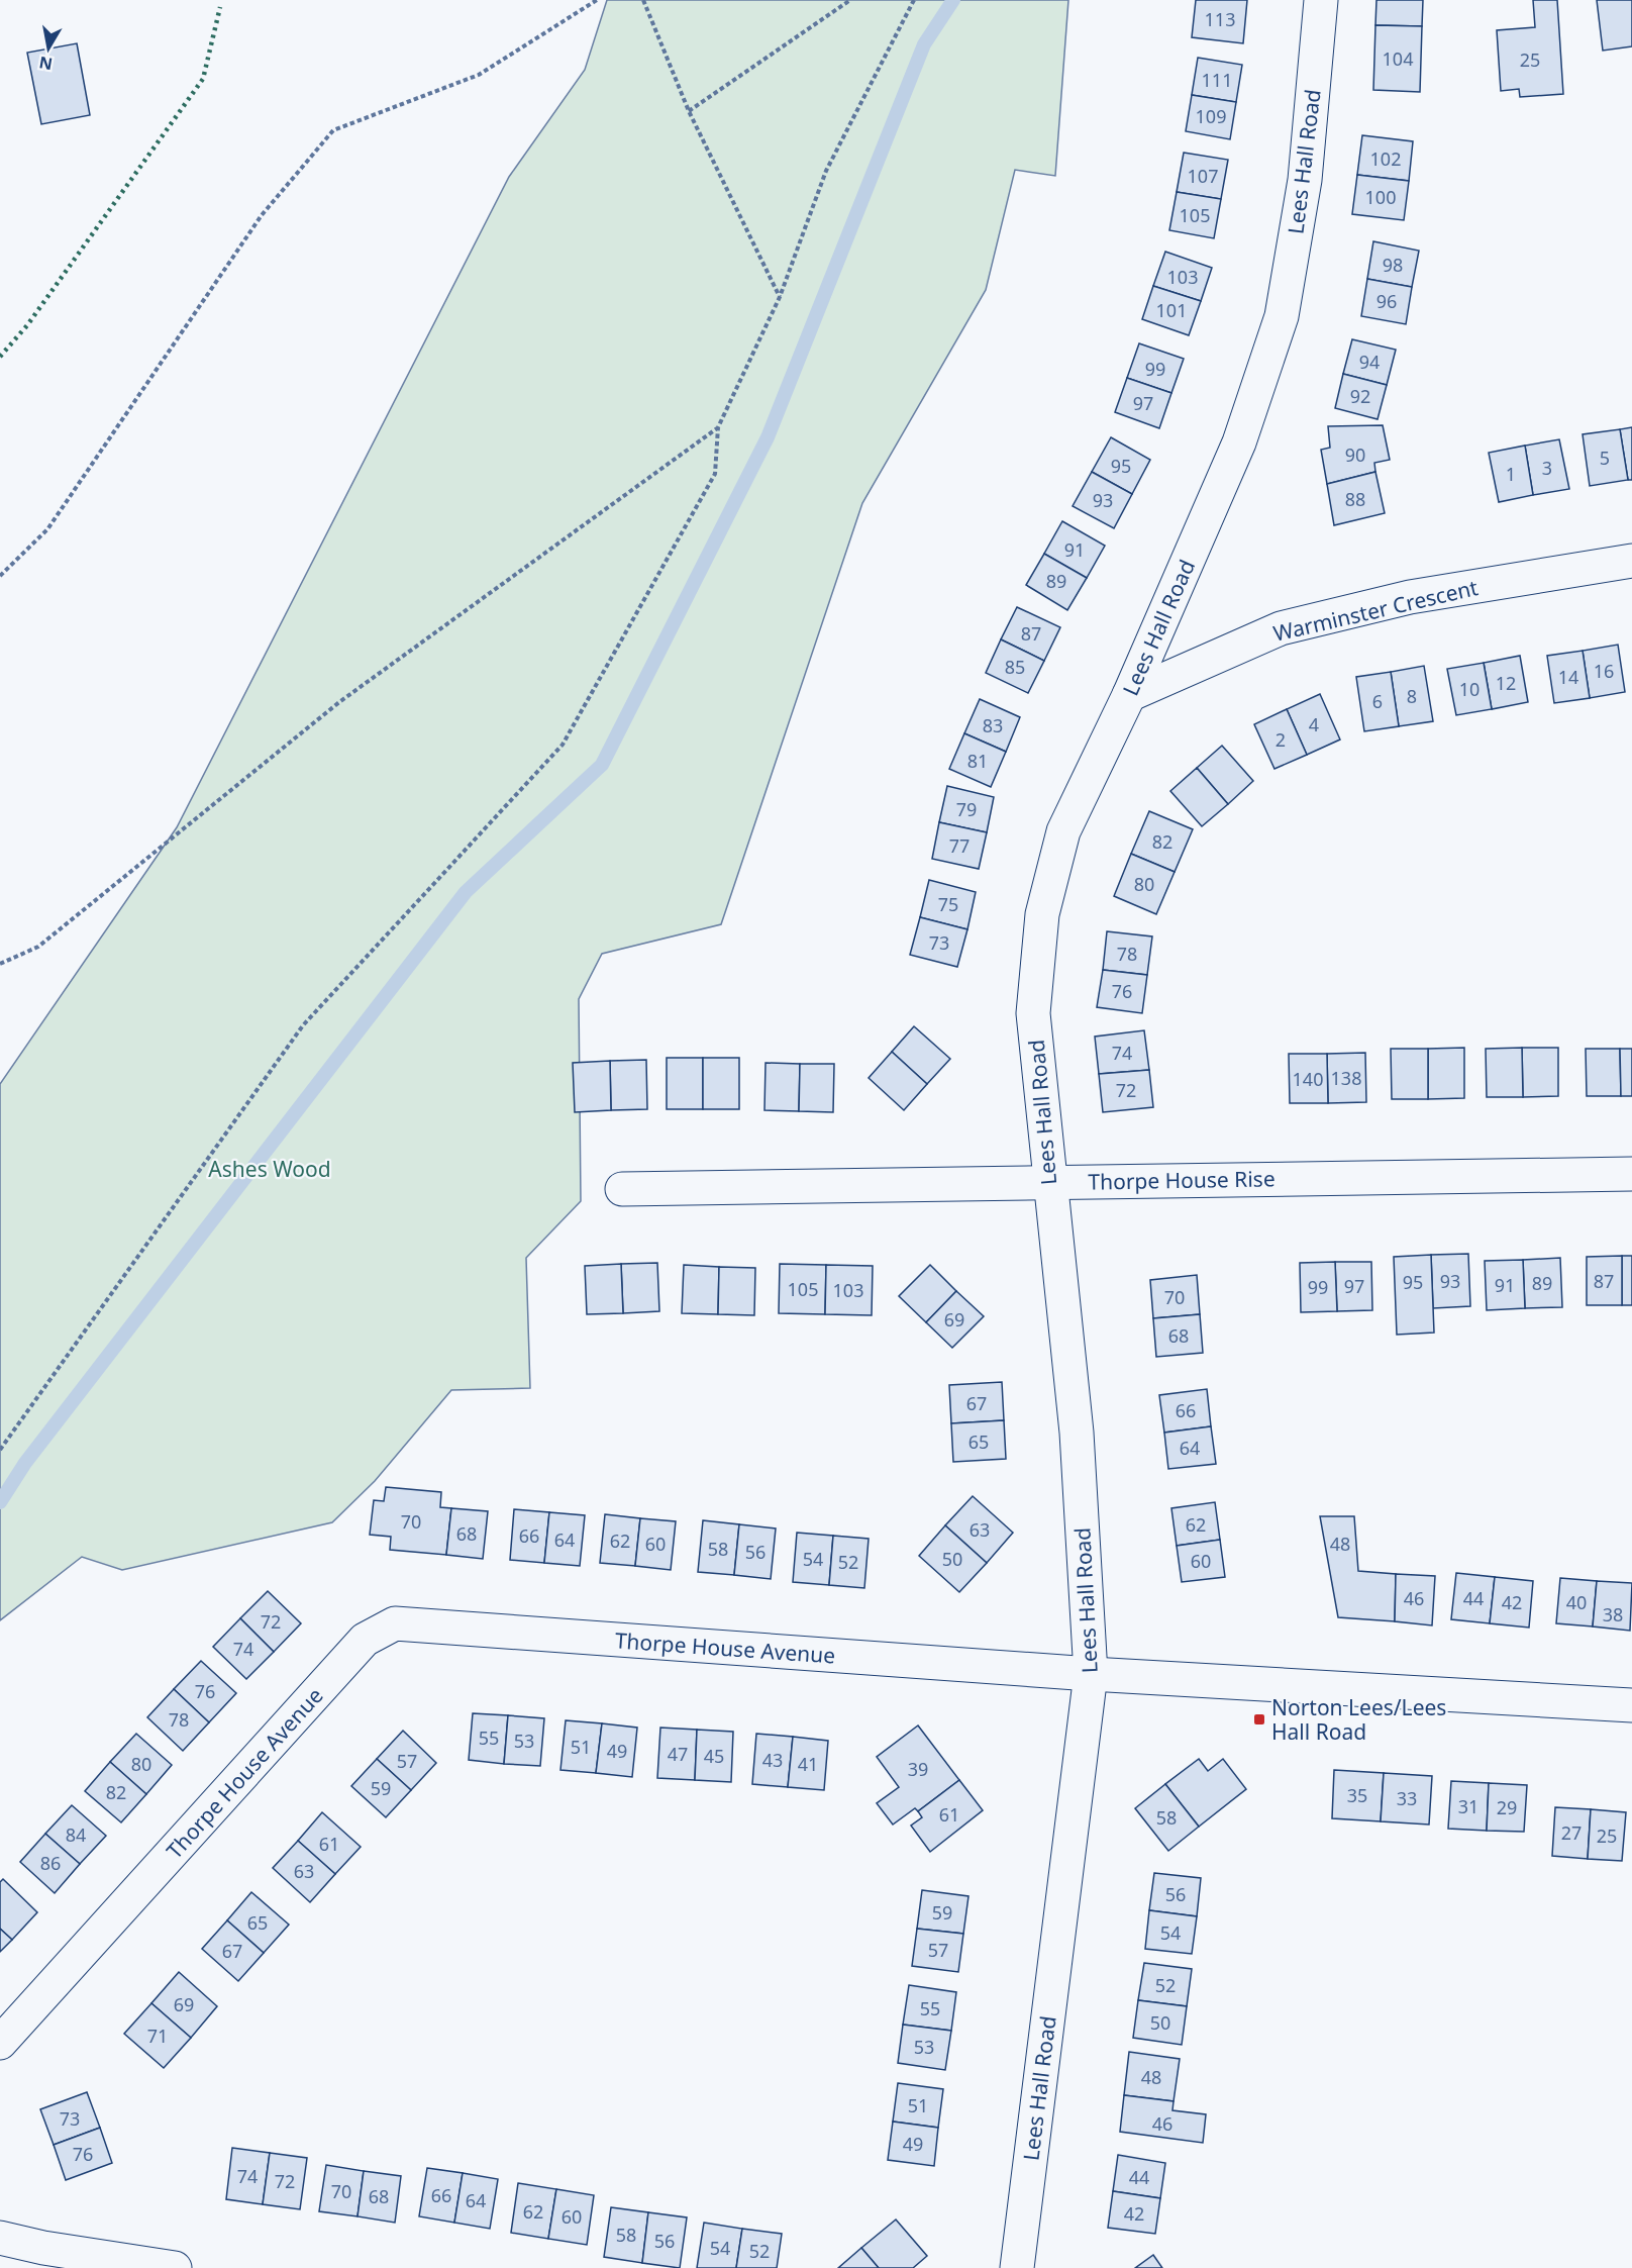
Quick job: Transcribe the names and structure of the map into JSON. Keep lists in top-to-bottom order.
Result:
{
  "streets": {
    "street": [
      "Lees Hall Road",
      "Warminster Crescent",
      "Thorpe House Rise",
      "Thorpe House Avenue"
    ]
  },
  "crossings": [
    ["Lees Hall Road", "Warminster Crescent"],
    ["Lees Hall Road", "Thorpe House Rise"],
    ["Lees Hall Road", "Thorpe House Avenue"]
  ],
  "parks": ["Ashes Wood"],
  "places": {
    "transit": ["Norton Lees/Lees Hall Road"]
  },
  "house_numbers": [
    "113",
    "104",
    "25",
    "111",
    "109",
    "102",
    "107",
    "100",
    "105",
    "98",
    "103",
    "96",
    "101",
    "94",
    "99",
    "92",
    "97",
    "90",
    "5",
    "95",
    "3",
    "1",
    "88",
    "93",
    "91",
    "89",
    "87",
    "85",
    "16",
    "14",
    "12",
    "10",
    "8",
    "6",
    "4",
    "83",
    "2",
    "81",
    "79",
    "82",
    "77",
    "80",
    "75",
    "73",
    "78",
    "76",
    "74",
    "138",
    "140",
    "72",
    "93",
    "87",
    "95",
    "89",
    "91",
    "97",
    "99",
    "105",
    "103",
    "70",
    "69",
    "68",
    "67",
    "66",
    "65",
    "64",
    "70",
    "62",
    "63",
    "68",
    "66",
    "64",
    "62",
    "60",
    "48",
    "58",
    "56",
    "54",
    "50",
    "60",
    "52",
    "46",
    "44",
    "42",
    "40",
    "38",
    "72",
    "74",
    "76",
    "78",
    "55",
    "53",
    "51",
    "49",
    "47",
    "45",
    "43",
    "57",
    "80",
    "41",
    "39",
    "59",
    "82",
    "35",
    "33",
    "31",
    "29",
    "61",
    "58",
    "27",
    "84",
    "25",
    "61",
    "86",
    "63",
    "56",
    "59",
    "65",
    "54",
    "57",
    "67",
    "52",
    "69",
    "55",
    "50",
    "71",
    "53",
    "48",
    "51",
    "73",
    "46",
    "49",
    "76",
    "74",
    "44",
    "72",
    "70",
    "66",
    "68",
    "64",
    "62",
    "42",
    "60",
    "58",
    "56",
    "54",
    "52"
  ],
  "north": "bottom"
}
